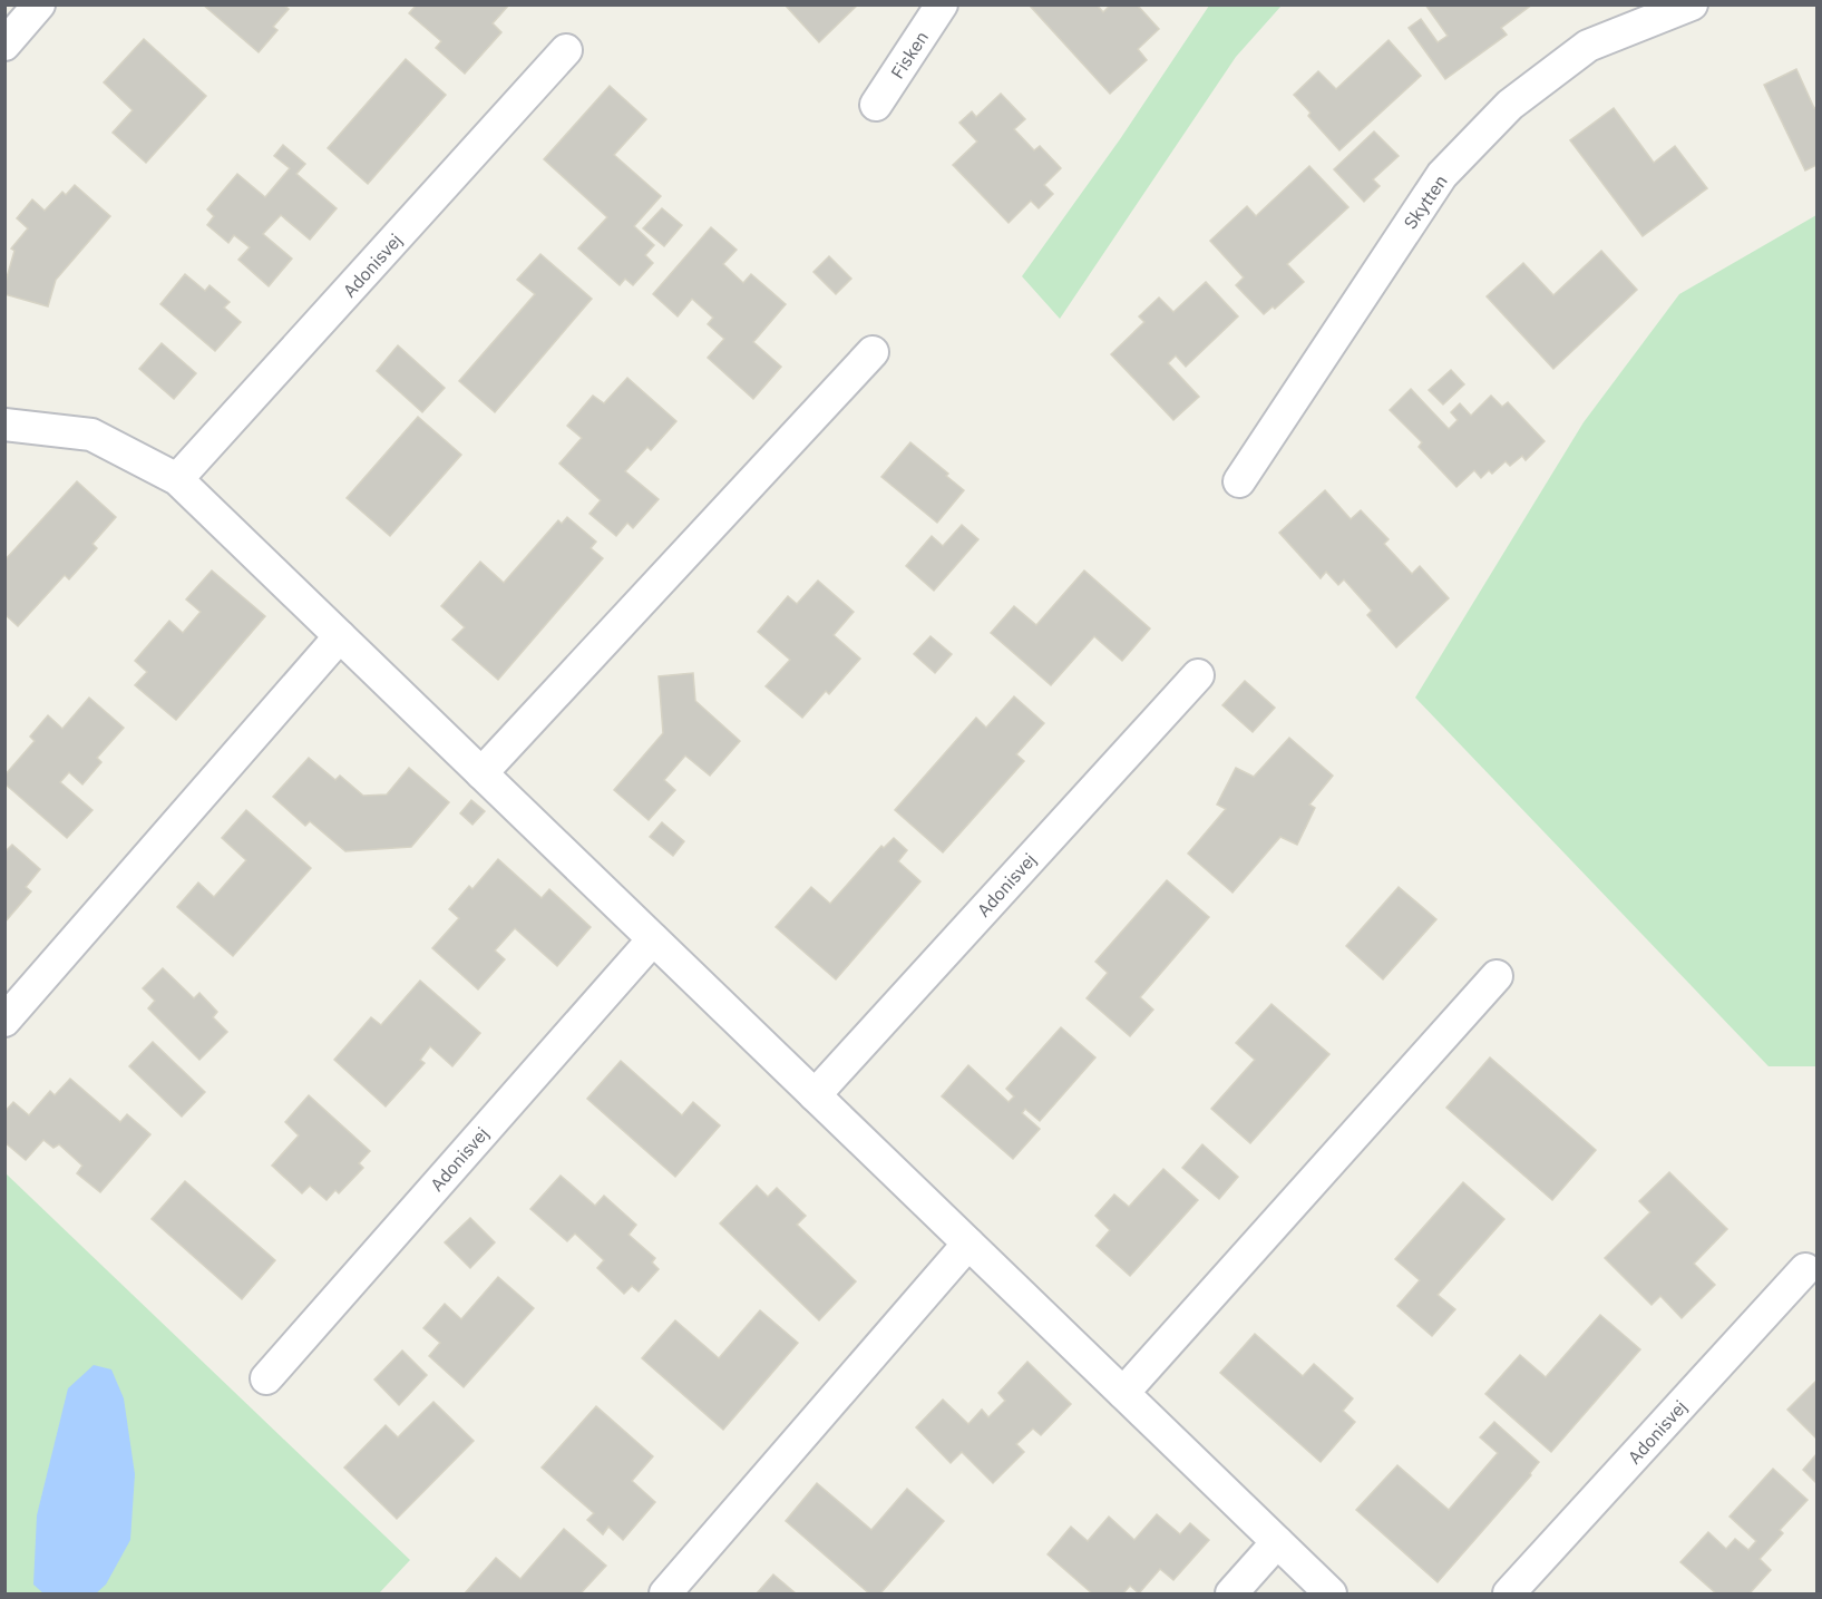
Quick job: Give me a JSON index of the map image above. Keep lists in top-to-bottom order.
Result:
{
  "streets": {
    "street": ["Fisken", "Skytten", "Adonisvej"]
  }
}
